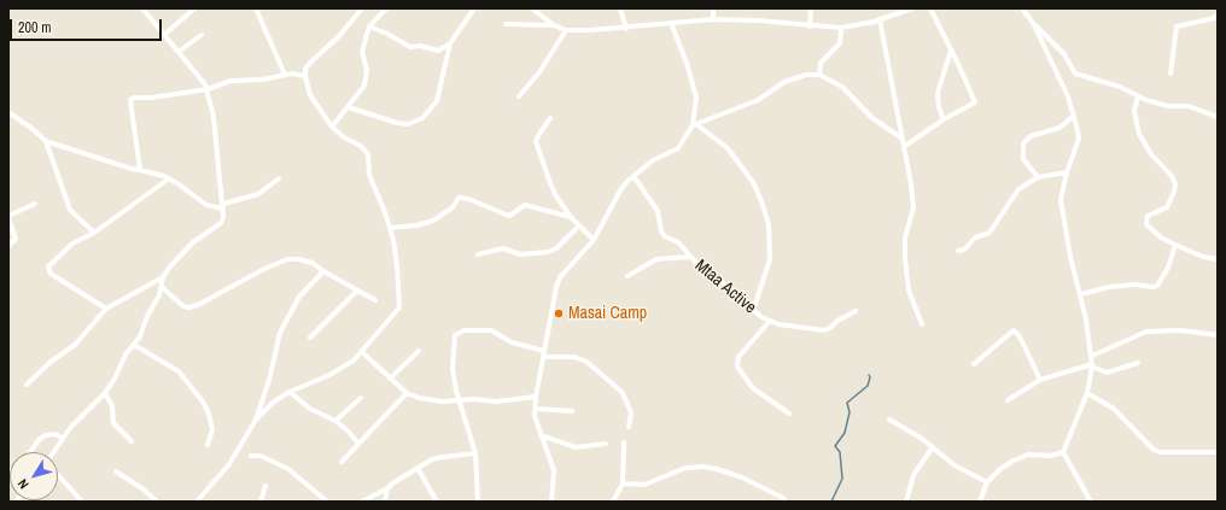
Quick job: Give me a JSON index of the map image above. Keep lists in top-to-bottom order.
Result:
{
  "streets": {
    "street": ["Mtaa Active"]
  },
  "places": ["Masai Camp"],
  "scale_bar": "200 m",
  "north": "bottom left"
}
